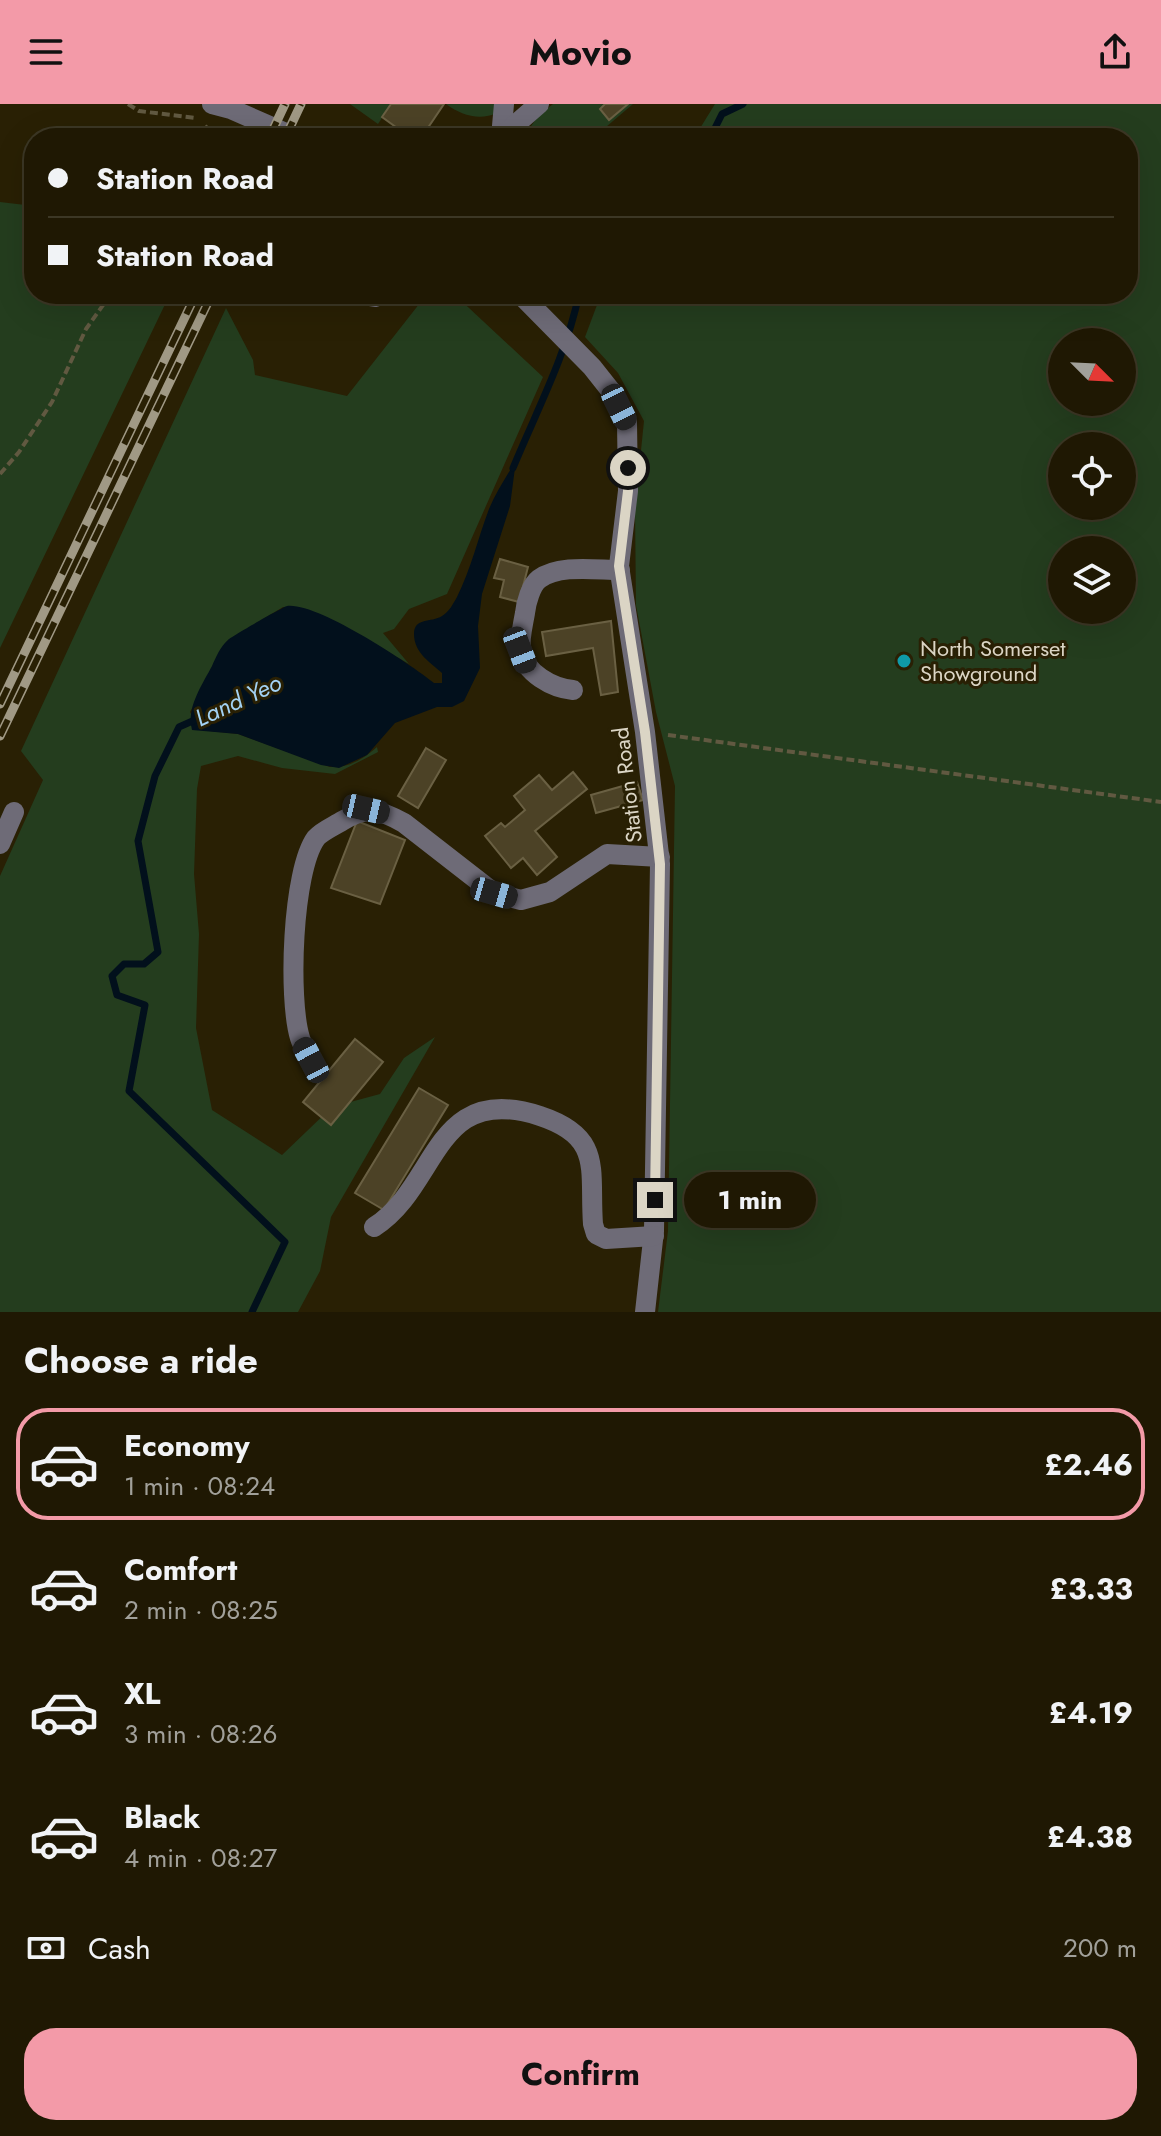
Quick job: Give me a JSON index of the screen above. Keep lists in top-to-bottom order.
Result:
{
  "streets": {
    "street": ["Station Road"]
  },
  "water": ["Land Yeo"],
  "places": ["North Somerset Showground"],
  "north": "bottom right",
  "page": {
    "header": "Movio",
    "banner": ["Station Road", "Station Road"],
    "bubble": "1 min",
    "heading": "Choose a ride",
    "list": [
      {
        "name": "Economy",
        "note": "1 min · 08:24",
        "value": "£2.46"
      },
      {
        "name": "Comfort",
        "note": "2 min · 08:25",
        "value": "£3.33"
      },
      {
        "name": "XL",
        "note": "3 min · 08:26",
        "value": "£4.19"
      },
      {
        "name": "Black",
        "note": "4 min · 08:27",
        "value": "£4.38"
      }
    ],
    "pay": ["Cash", "200 m"],
    "buttons": "Confirm"
  }
}
